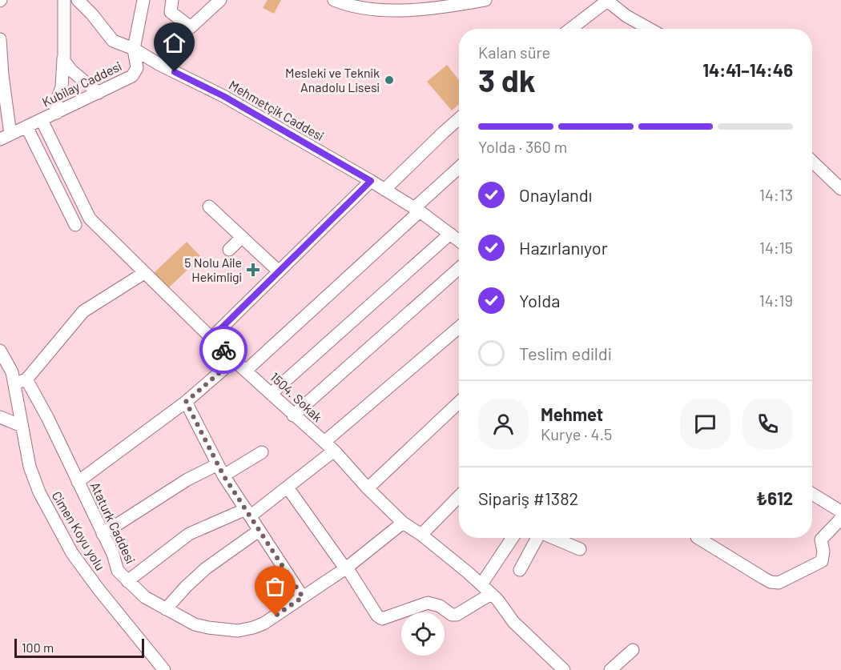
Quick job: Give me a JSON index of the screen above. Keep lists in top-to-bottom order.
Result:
{
  "streets": {
    "street": [
      "Kubilay Caddesi",
      "Mehmetçik Caddesi",
      "1504. Sokak",
      "Ataturk Caddesi",
      "Cimen Koyu yolu"
    ]
  },
  "crossings": [
    ["Kubilay Caddesi", "Mehmetçik Caddesi"],
    ["Kubilay Caddesi", "1504. Sokak"],
    ["1504. Sokak", "Ataturk Caddesi"]
  ],
  "places": {
    "other": ["Mesleki ve Teknik Anadolu Lisesi"],
    "health": ["5 Nolu Aile Hekimligi"]
  },
  "scale_bar": "100 m",
  "page": {
    "heading": ["3 dk", "Kalan süre", "14:41–14:46"],
    "panel": [
      "Mehmet",
      "Kurye · 4.5",
      "Sipariş #1382",
      "₺612"
    ],
    "bar": "Yolda · 360 m",
    "list": [
      ["Onaylandı", "14:13"],
      ["Hazırlanıyor", "14:15"],
      ["Yolda", "14:19"],
      "Teslim edildi"
    ],
    "scale": "100 m"
  }
}
